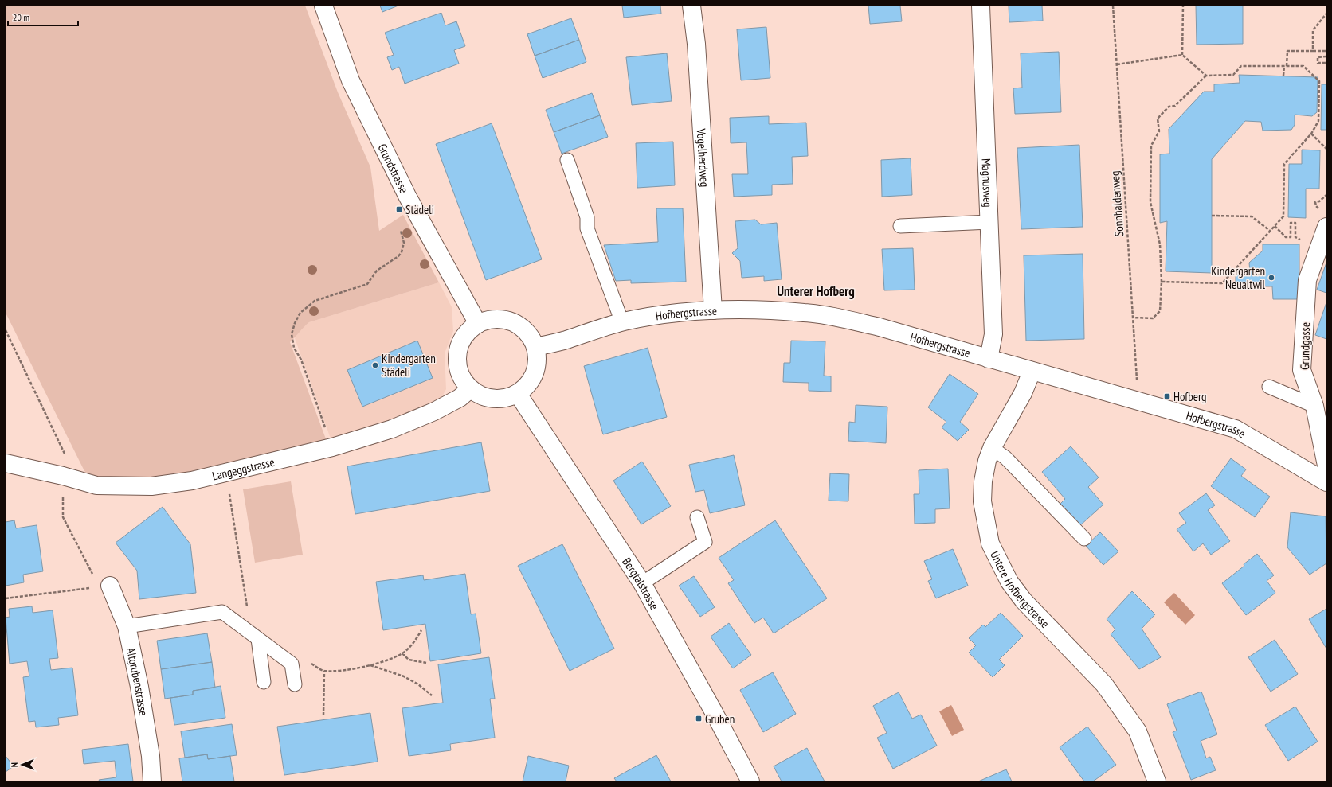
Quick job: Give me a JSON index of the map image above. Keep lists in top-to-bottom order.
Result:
{
  "streets": {
    "street": [
      "Vogelherdweg",
      "Grundstrasse",
      "Magnusweg",
      "Hofbergstrasse",
      "Grundgasse",
      "Langeggstrasse",
      "Bergtalstrasse",
      "Untere Hofbergstrasse",
      "Altgrubenstrasse"
    ],
    "path": ["Sonnhaldenweg"]
  },
  "crossings": [
    ["Vogelherdweg", "Hofbergstrasse"],
    ["Grundstrasse", "Hofbergstrasse"],
    ["Grundstrasse", "Langeggstrasse"],
    ["Grundstrasse", "Bergtalstrasse"],
    ["Magnusweg", "Hofbergstrasse"],
    ["Sonnhaldenweg", "Hofbergstrasse"],
    ["Hofbergstrasse", "Langeggstrasse"],
    ["Hofbergstrasse", "Bergtalstrasse"],
    ["Hofbergstrasse", "Untere Hofbergstrasse"],
    ["Langeggstrasse", "Bergtalstrasse"]
  ],
  "districts": ["Unterer Hofberg"],
  "places": {
    "transit": ["Städeli", "Hofberg", "Gruben"],
    "other": ["Kindergarten Neualtwil", "Kindergarten Städeli"]
  },
  "scale_bar": "20 m",
  "north": "left"
}
